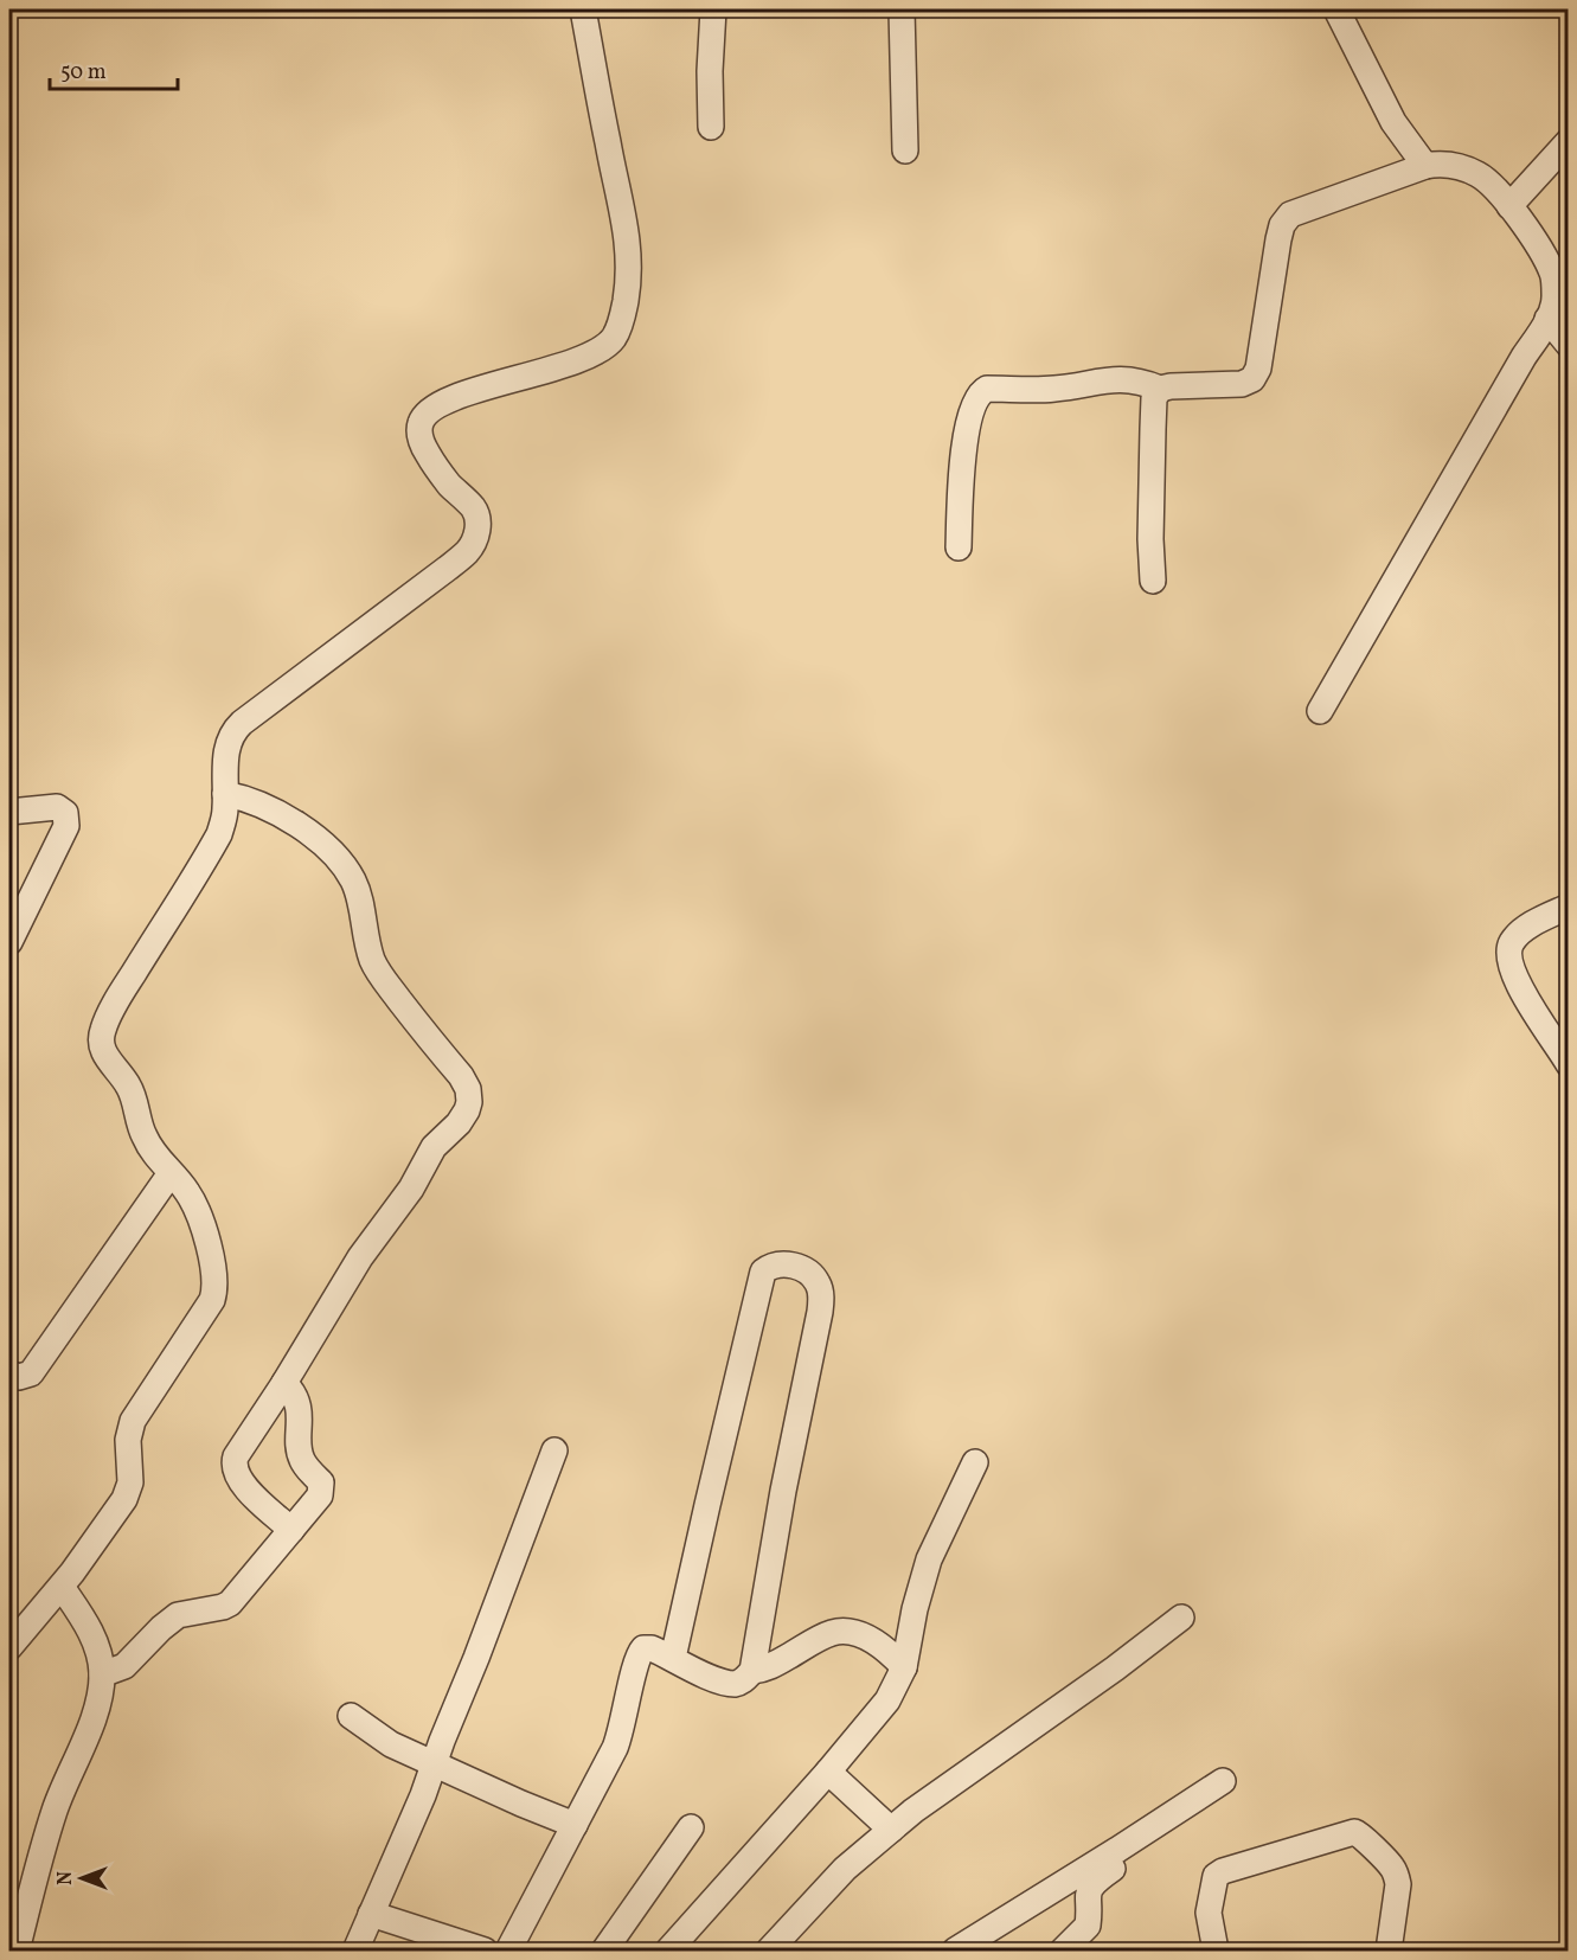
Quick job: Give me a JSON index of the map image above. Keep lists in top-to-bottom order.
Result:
{
  "scale_bar": "50 m",
  "north": "left"
}
